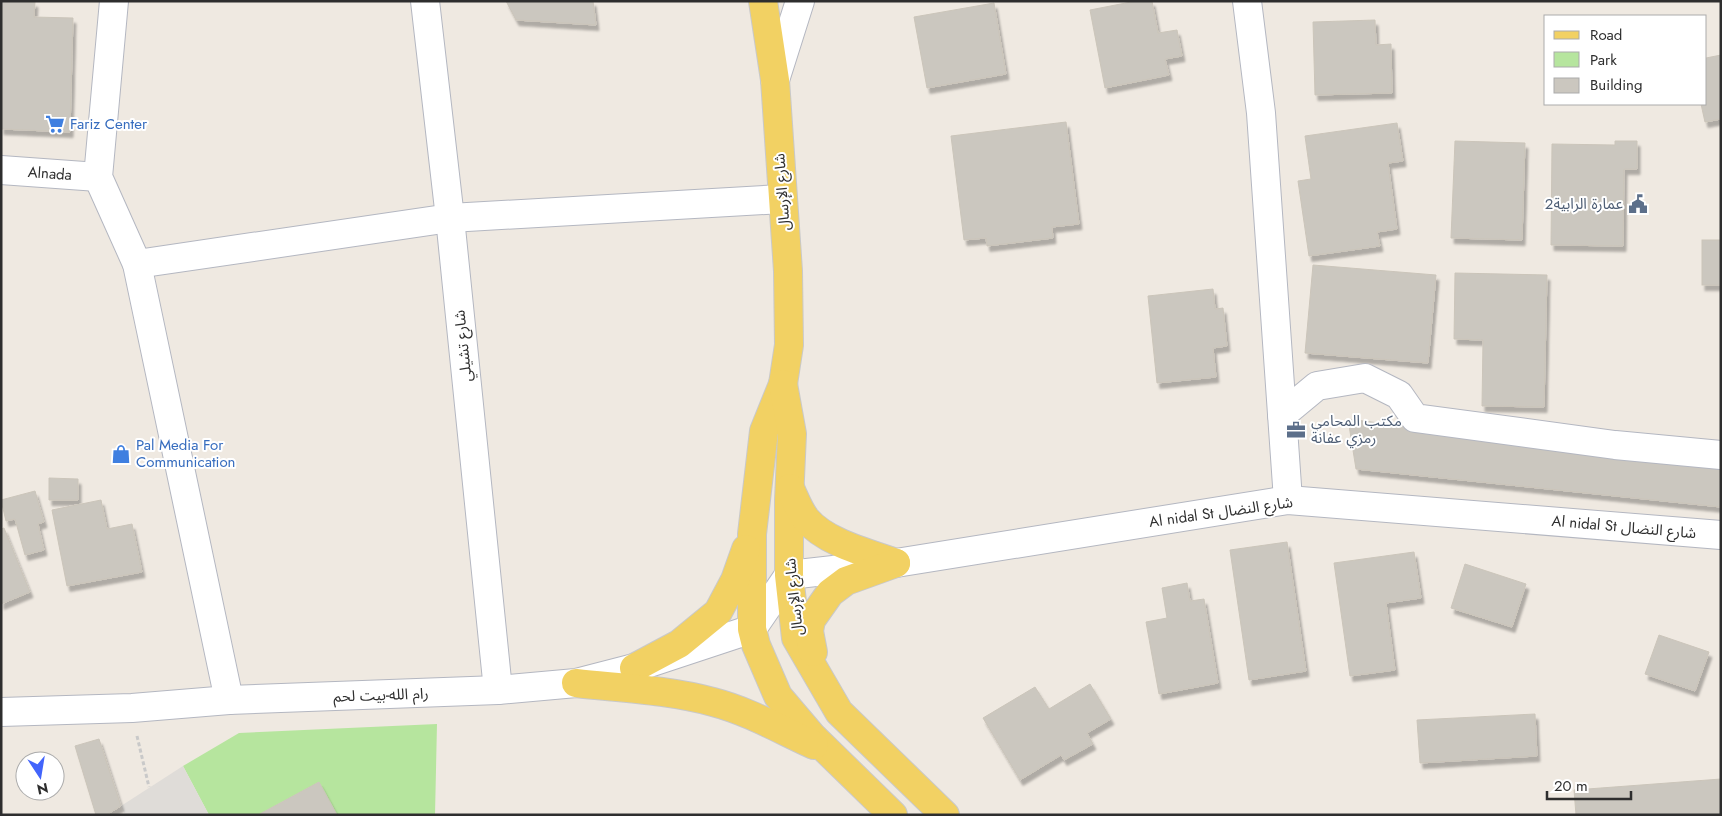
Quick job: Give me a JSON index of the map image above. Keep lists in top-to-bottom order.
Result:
{
  "streets": {
    "main road": ["شارع الإرسال"],
    "street": [
      "Alnada",
      "شارع تشيلي",
      "Al nidal St شارع النضال",
      "رام الله-بيت لحم"
    ]
  },
  "crossings": [
    ["شارع الإرسال", "Al nidal St شارع النضال"],
    ["شارع الإرسال", "رام الله-بيت لحم"],
    ["شارع تشيلي", "رام الله-بيت لحم"]
  ],
  "places": {
    "supermarket": ["Fariz Center"],
    "public building": ["عمارة الرابية2"],
    "office": ["مكتب المحامي رمزي عفانة"],
    "shop": ["Pal Media For Communication"]
  },
  "legend": ["Road", "Park", "Building"],
  "scale_bar": "20 m",
  "north": "bottom"
}
